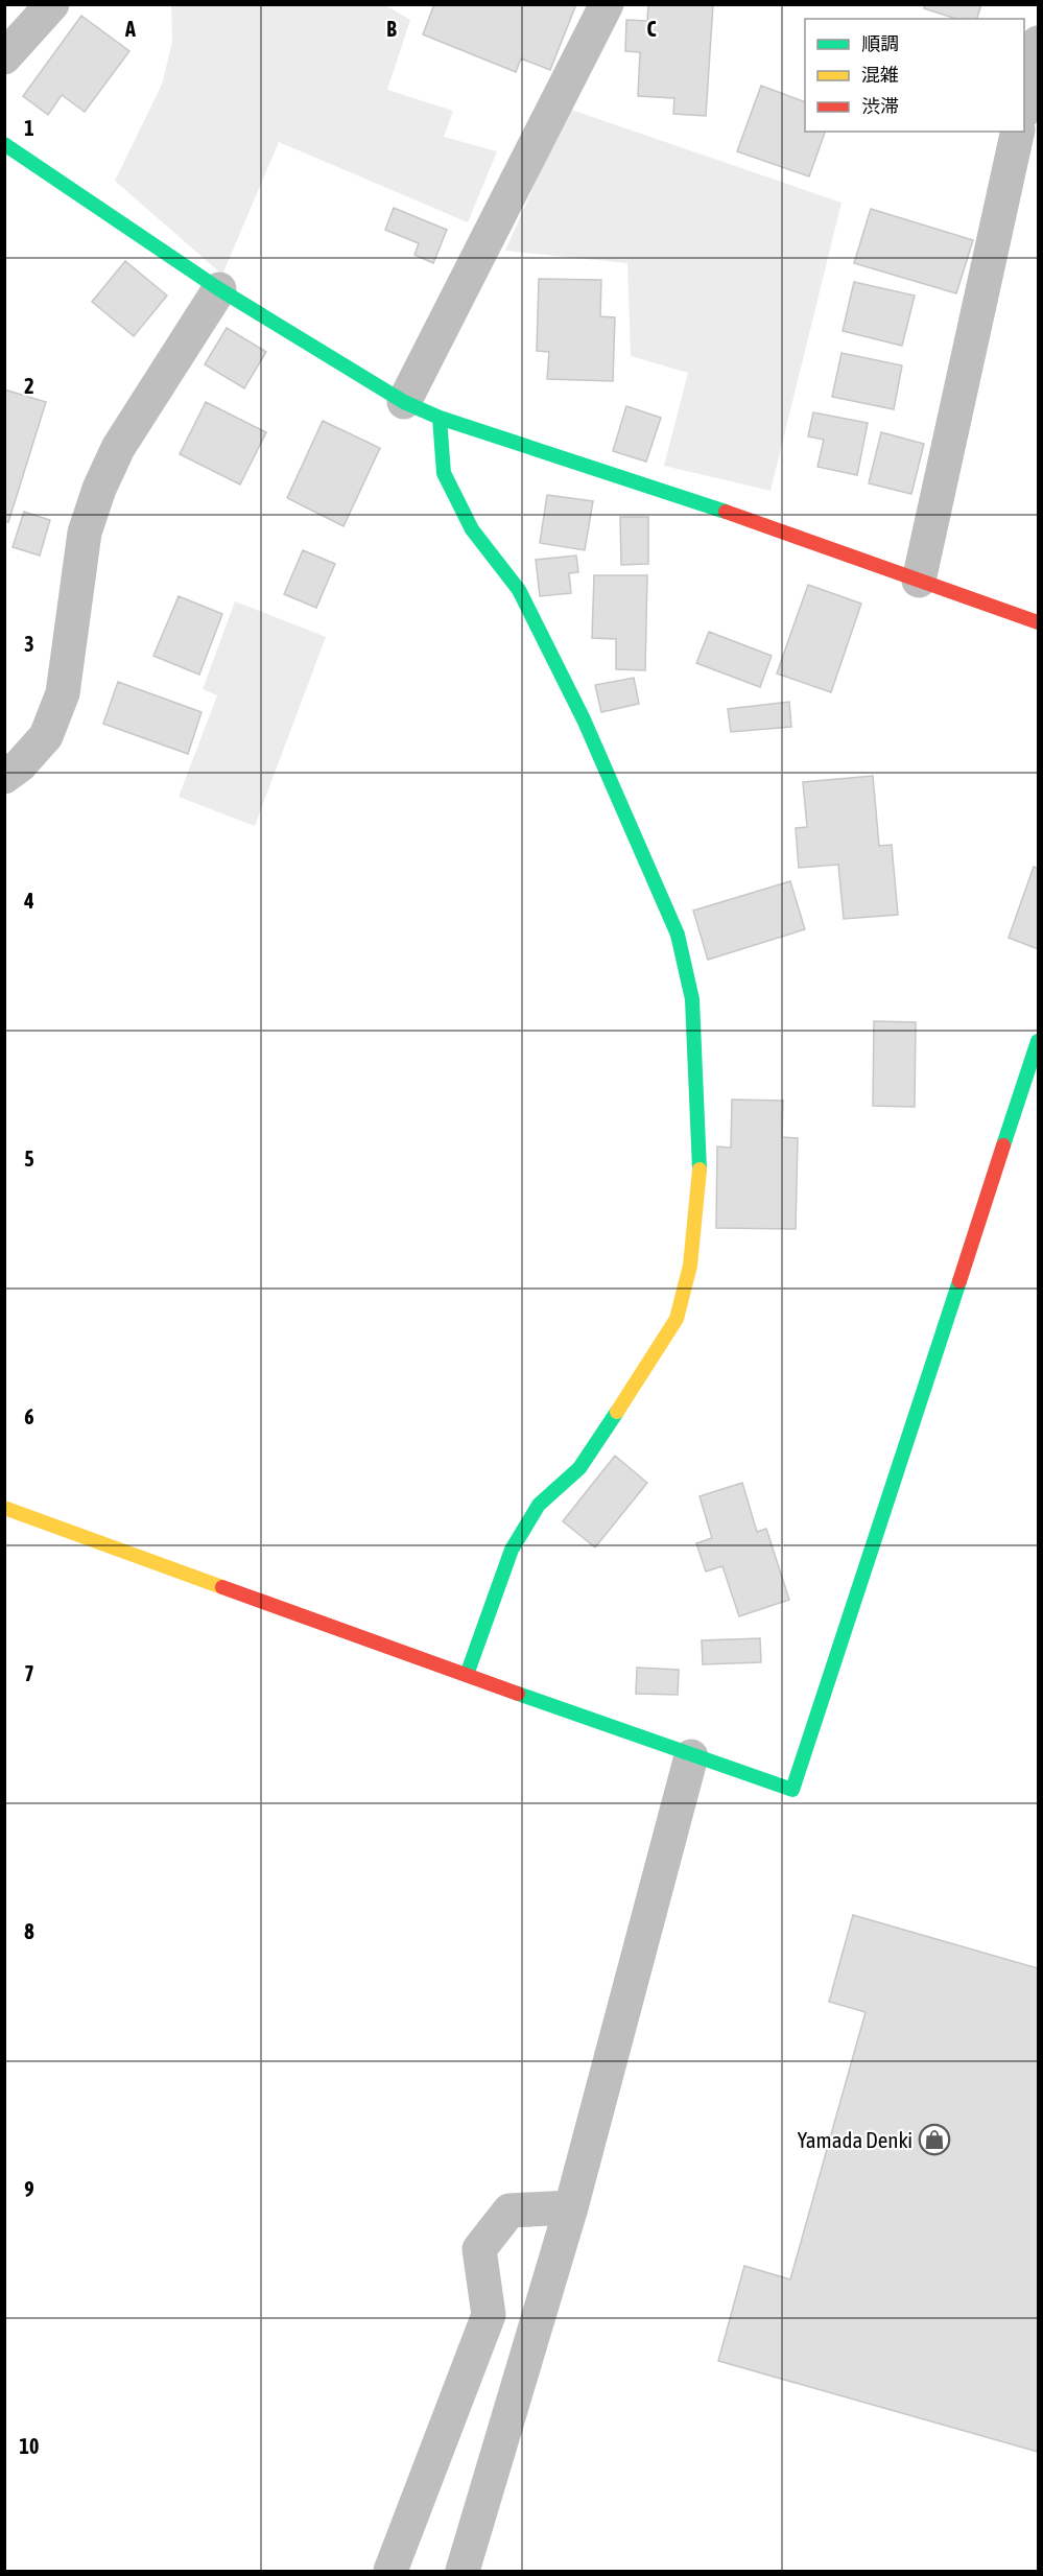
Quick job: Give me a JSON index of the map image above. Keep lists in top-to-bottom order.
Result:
{
  "places": {
    "shop": ["Yamada Denki"]
  },
  "legend": ["順調", "混雑", "渋滞"],
  "grid": {
    "columns": ["A", "B", "C"],
    "rows": [
      "1",
      "2",
      "3",
      "4",
      "5",
      "6",
      "7",
      "8",
      "9",
      "10"
    ]
  }
}
